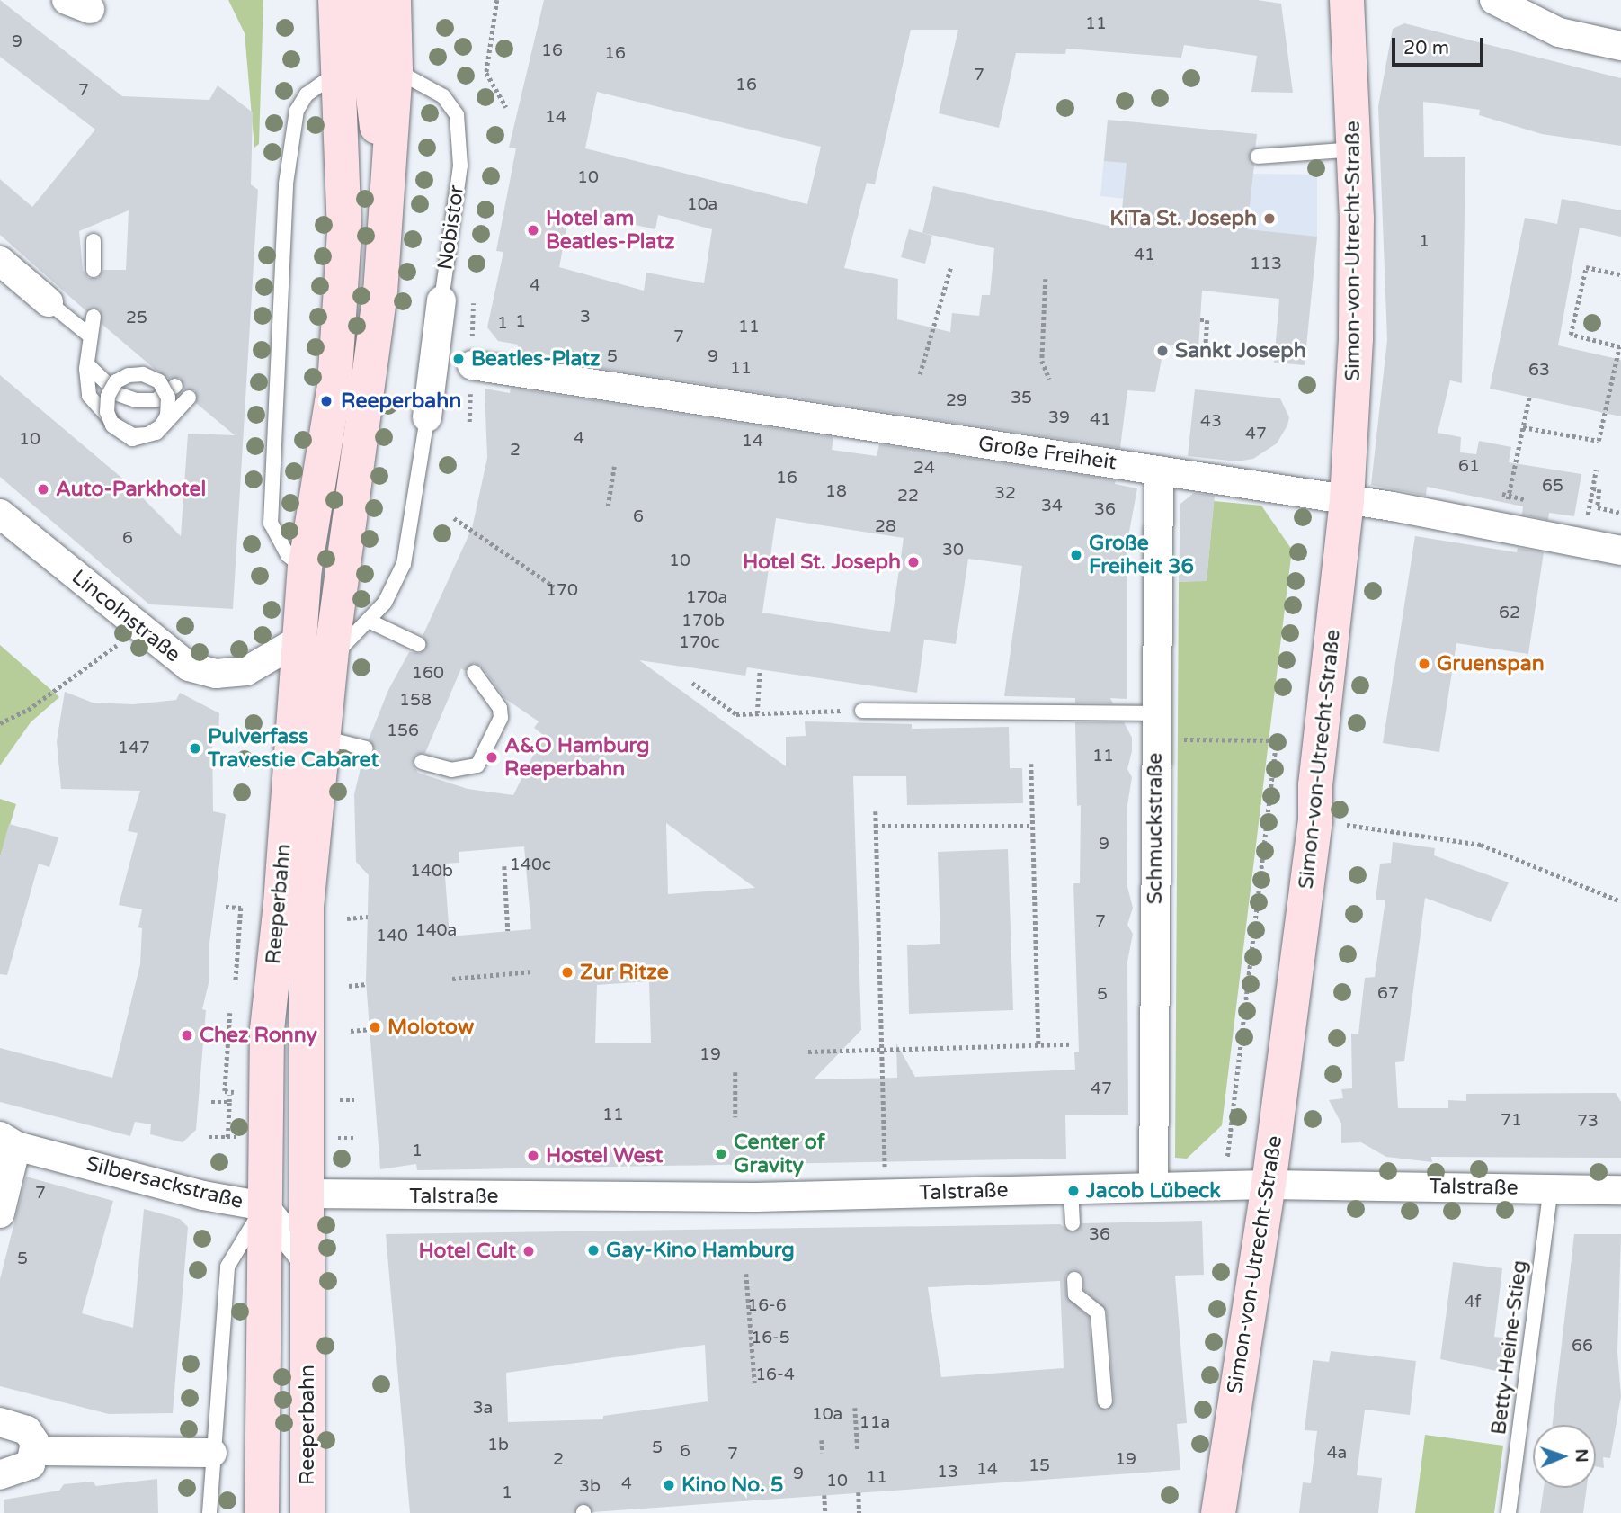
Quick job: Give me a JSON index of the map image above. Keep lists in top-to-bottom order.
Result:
{
  "streets": {
    "main road": ["Simon-von-Utrecht-Straße", "Reeperbahn"],
    "street": [
      "Nobistor",
      "Große Freiheit",
      "Lincolnstraße",
      "Schmuckstraße",
      "Silbersackstraße",
      "Talstraße"
    ],
    "lane": ["Betty-Heine-Stieg"]
  },
  "crossings": [
    ["Nobistor", "Reeperbahn"],
    ["Simon-von-Utrecht-Straße", "Große Freiheit"],
    ["Simon-von-Utrecht-Straße", "Talstraße"],
    ["Große Freiheit", "Schmuckstraße"],
    ["Lincolnstraße", "Reeperbahn"],
    ["Schmuckstraße", "Talstraße"],
    ["Reeperbahn", "Silbersackstraße"],
    ["Reeperbahn", "Talstraße"],
    ["Talstraße", "Betty-Heine-Stieg"]
  ],
  "places": [
    "KiTa St. Joseph",
    "Hotel am Beatles-Platz",
    "Sankt Joseph",
    "Beatles-Platz",
    "Reeperbahn",
    "Auto-Parkhotel",
    "Große Freiheit 36",
    "Hotel St. Joseph",
    "Gruenspan",
    "Pulverfass Travestie Cabaret",
    "A&O Hamburg Reeperbahn",
    "Zur Ritze",
    "Molotow",
    "Chez Ronny",
    "Center of Gravity",
    "Hostel West",
    "Jacob Lübeck",
    "Gay-Kino Hamburg",
    "Hotel Cult",
    "Kino No. 5"
  ],
  "house_numbers": [
    "11",
    "9",
    "16",
    "16",
    "7",
    "16",
    "7",
    "14",
    "10",
    "10a",
    "1",
    "41",
    "113",
    "4",
    "3",
    "25",
    "1",
    "1",
    "11",
    "7",
    "5",
    "9",
    "11",
    "63",
    "35",
    "29",
    "39",
    "41",
    "43",
    "47",
    "4",
    "10",
    "14",
    "2",
    "61",
    "24",
    "16",
    "65",
    "18",
    "32",
    "22",
    "34",
    "36",
    "6",
    "28",
    "6",
    "30",
    "10",
    "170",
    "170a",
    "62",
    "170b",
    "170c",
    "160",
    "158",
    "156",
    "147",
    "11",
    "9",
    "140c",
    "140b",
    "7",
    "140a",
    "140",
    "67",
    "5",
    "19",
    "47",
    "11",
    "71",
    "73",
    "1",
    "7",
    "36",
    "5",
    "4f",
    "16-6",
    "16-5",
    "66",
    "16-4",
    "3a",
    "10a",
    "11a",
    "1b",
    "5",
    "6",
    "4a",
    "7",
    "2",
    "19",
    "15",
    "14",
    "13",
    "9",
    "11",
    "10",
    "4",
    "3b",
    "1"
  ],
  "scale_bar": "20 m",
  "north": "right"
}
